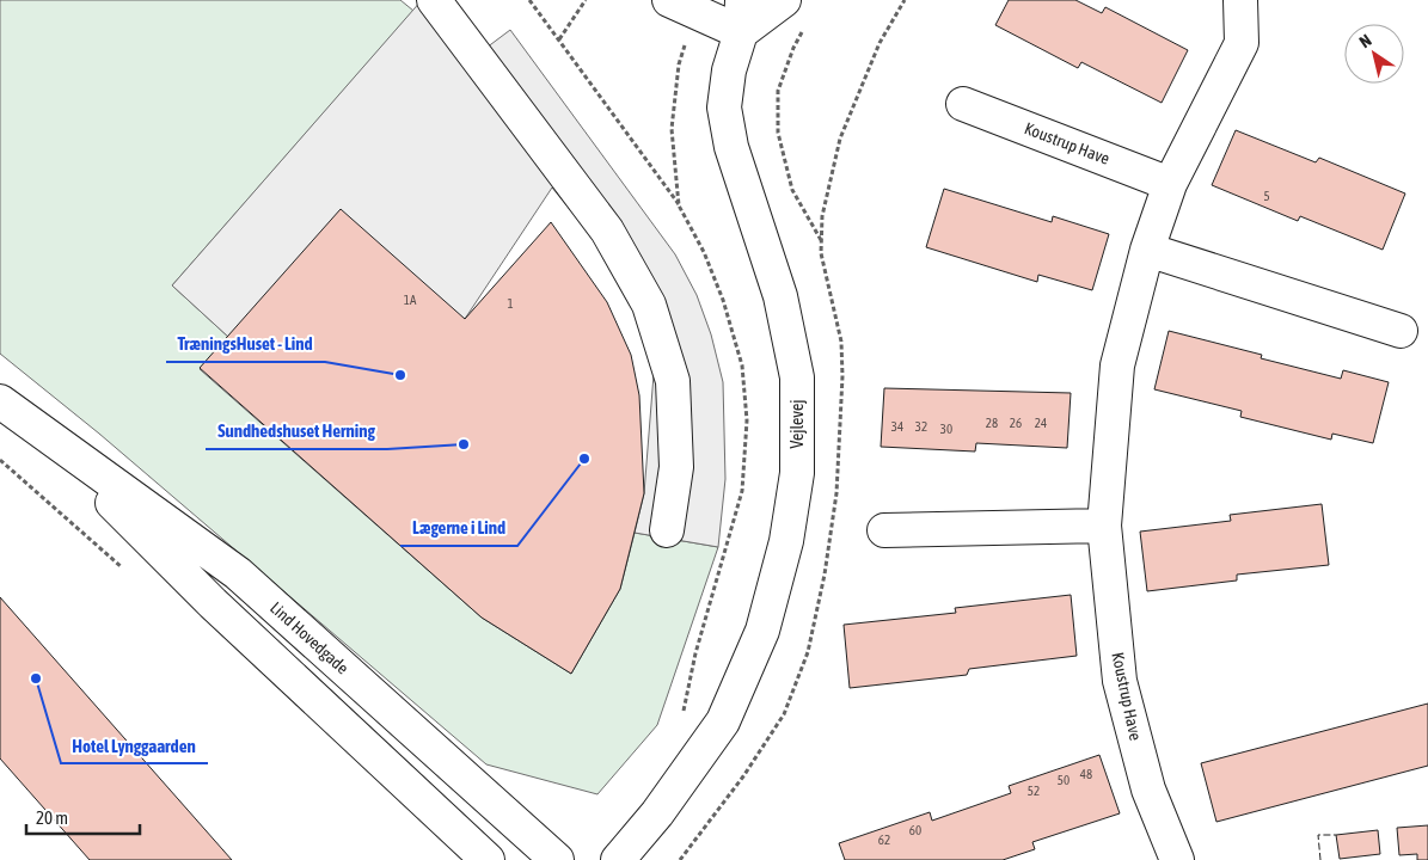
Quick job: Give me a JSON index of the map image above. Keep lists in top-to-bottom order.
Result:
{
  "streets": {
    "street": ["Koustrup Have", "Vejlevej", "Lind Hovedgade"]
  },
  "places": [
    "TræningsHuset - Lind",
    "Sundhedshuset Herning",
    "Lægerne i Lind",
    "Hotel Lynggaarden"
  ],
  "house_numbers": [
    "5",
    "1A",
    "1",
    "28",
    "26",
    "24",
    "34",
    "32",
    "30",
    "48",
    "50",
    "52",
    "60",
    "62"
  ],
  "scale_bar": "20 m",
  "north": "top left"
}
